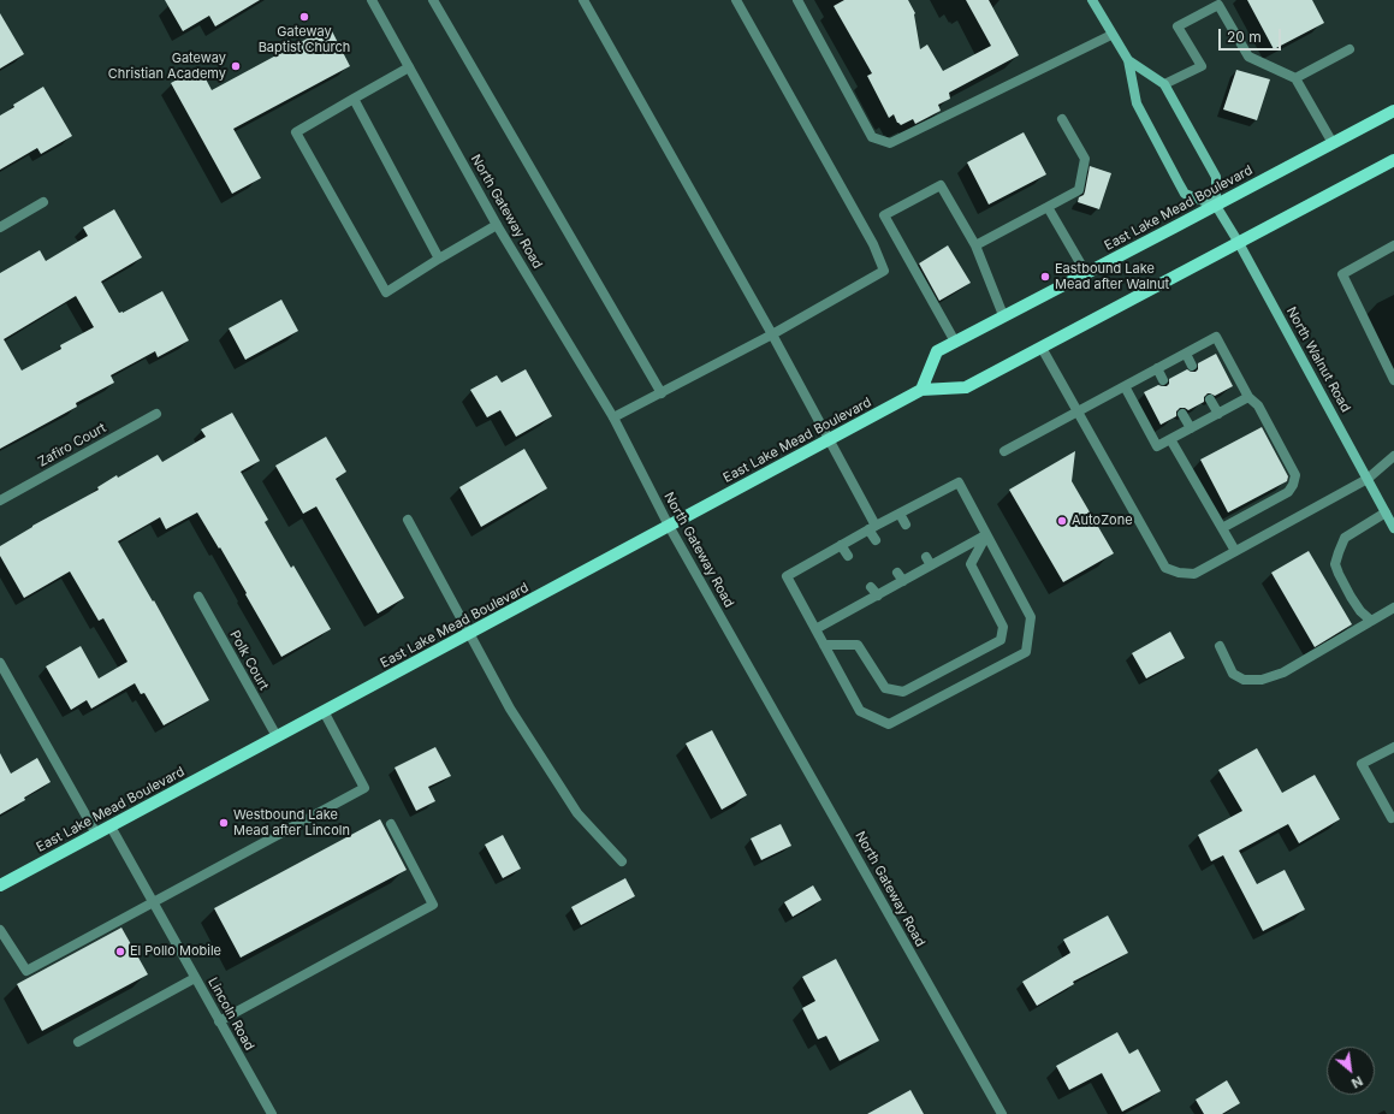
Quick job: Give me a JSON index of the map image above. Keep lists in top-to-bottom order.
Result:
{
  "streets": {
    "main road": ["East Lake Mead Boulevard"],
    "street": [
      "North Gateway Road",
      "North Walnut Road",
      "Zafiro Court",
      "Polk Court",
      "Lincoln Road"
    ]
  },
  "crossings": [
    ["East Lake Mead Boulevard", "North Gateway Road"],
    ["East Lake Mead Boulevard", "North Walnut Road"],
    ["East Lake Mead Boulevard", "Polk Court"],
    ["East Lake Mead Boulevard", "Lincoln Road"]
  ],
  "places": [
    "Gateway Baptist Church",
    "Gateway Christian Academy",
    "Eastbound Lake Mead after Walnut",
    "AutoZone",
    "Westbound Lake Mead after Lincoln",
    "El Pollo Mobile"
  ],
  "scale_bar": "20 m",
  "north": "bottom right"
}
